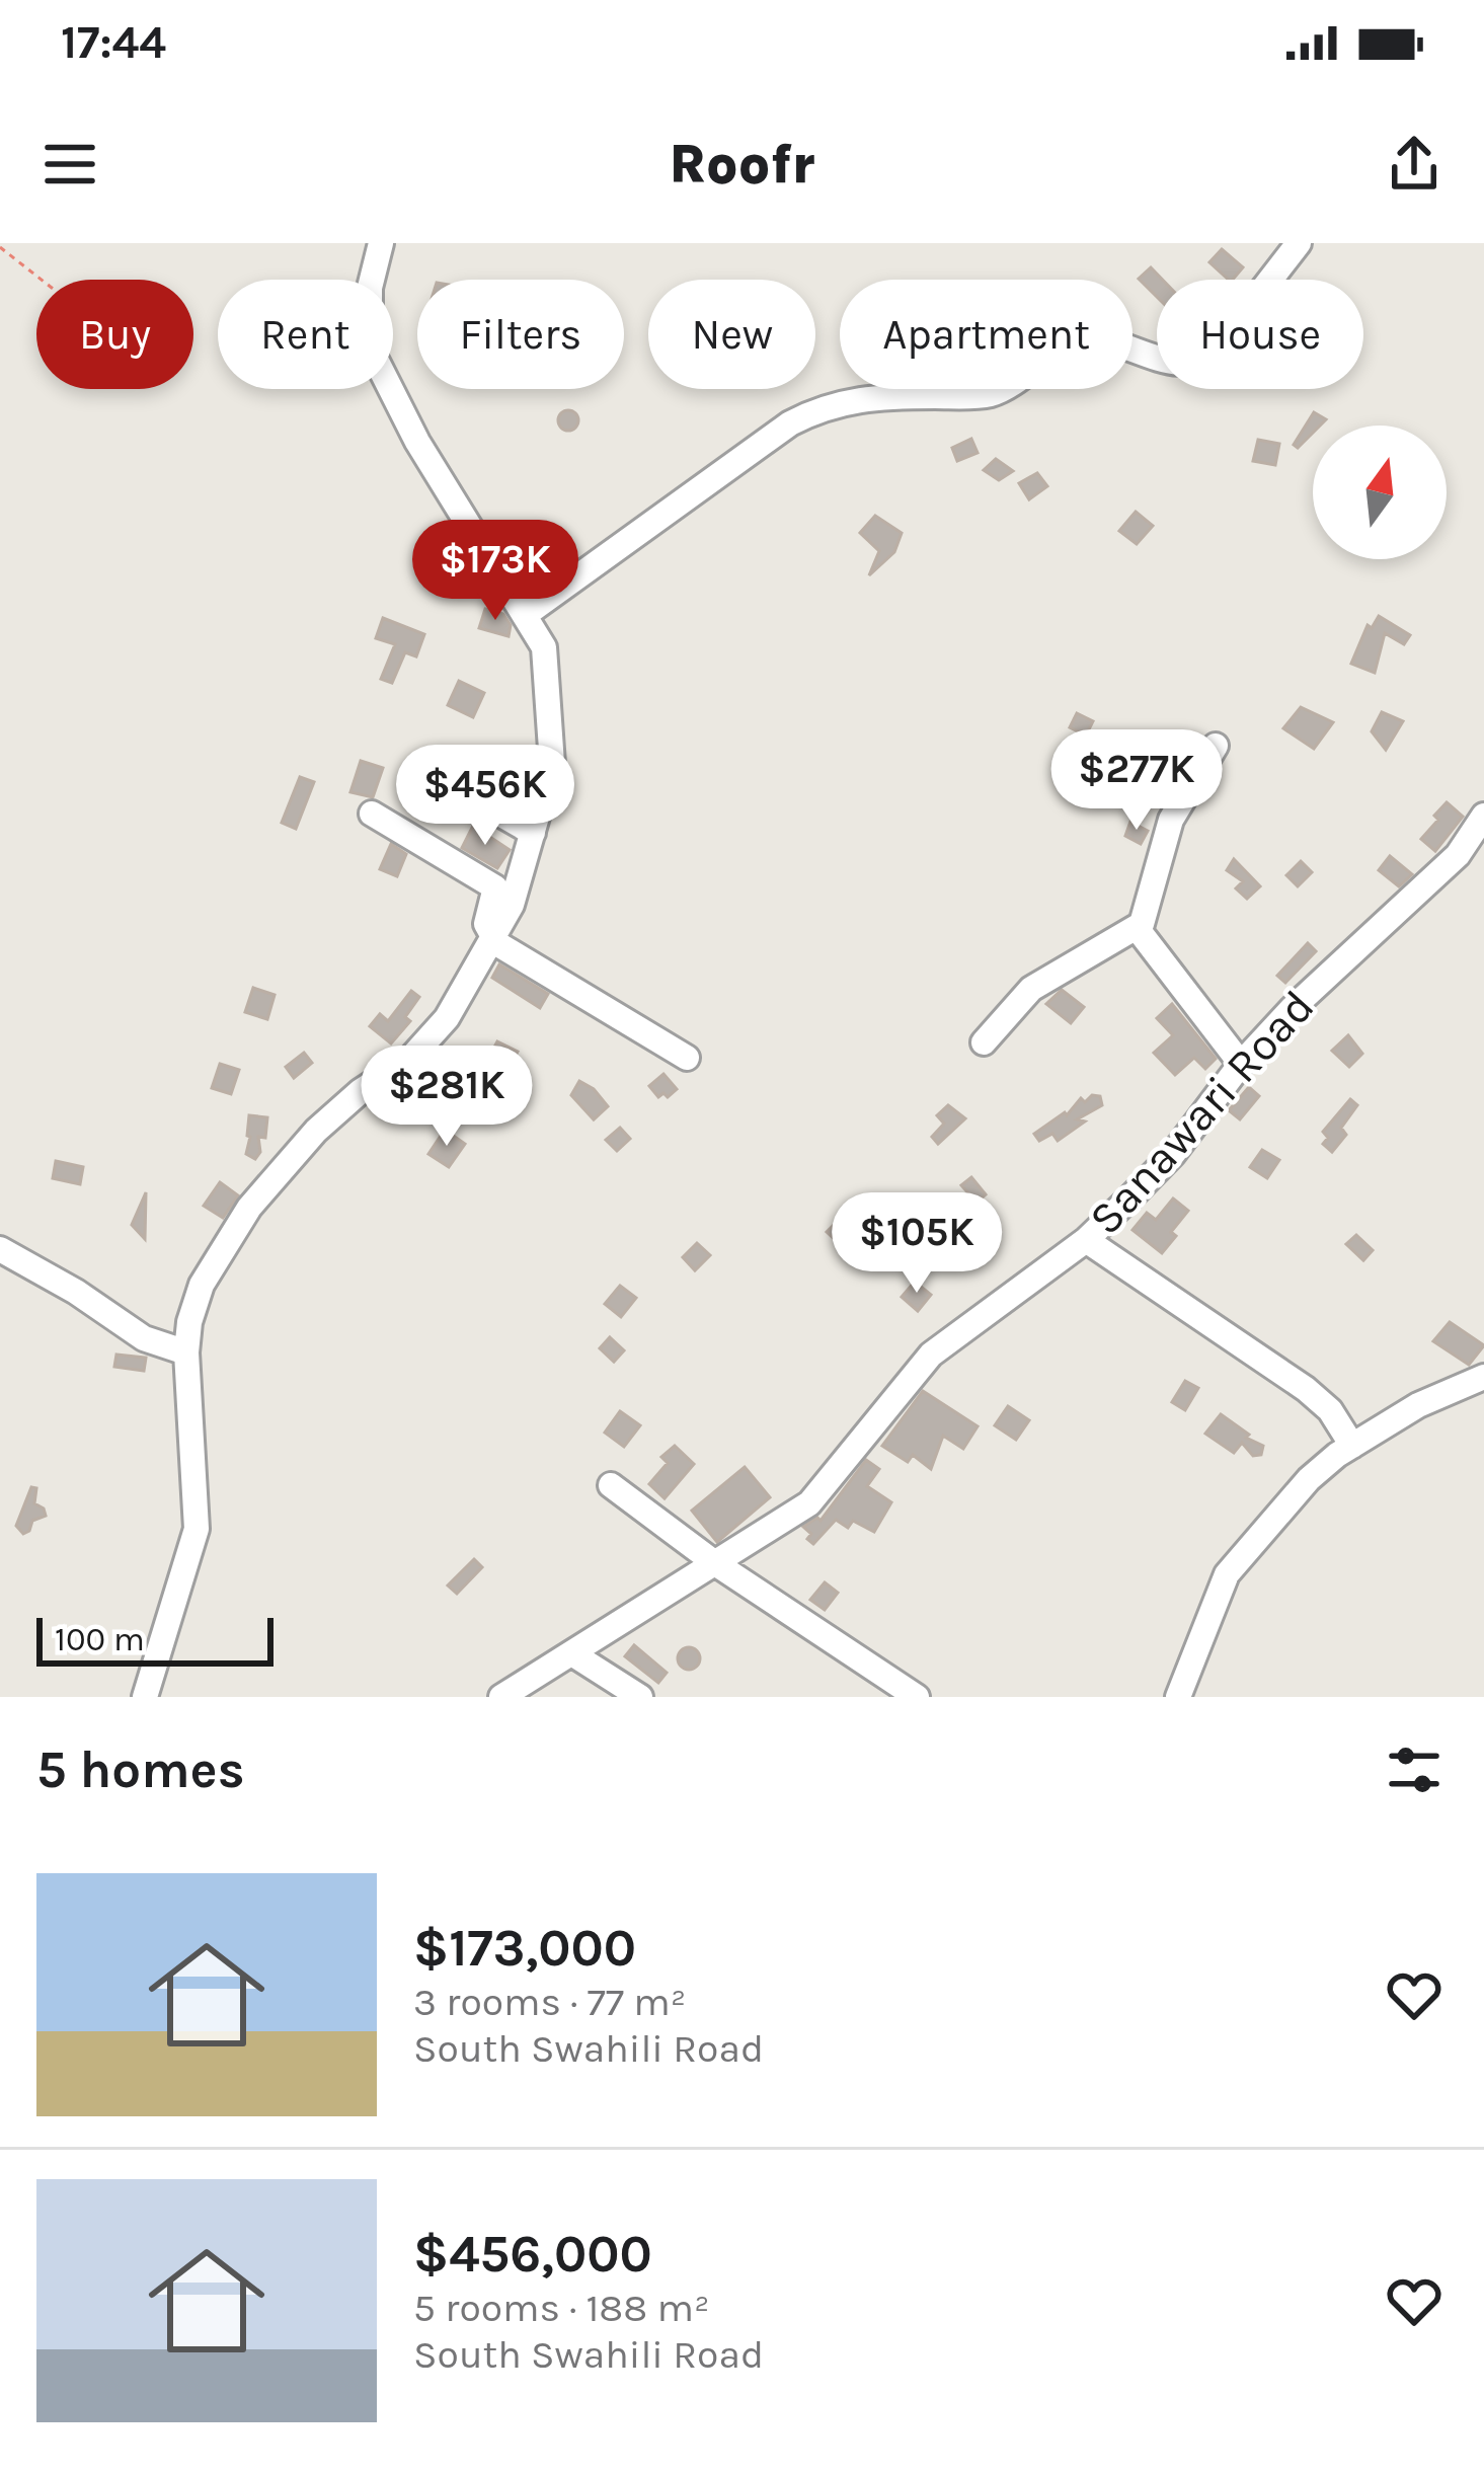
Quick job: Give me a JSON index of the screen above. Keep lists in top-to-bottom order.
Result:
{
  "streets": {
    "street": ["Sanawari Road"]
  },
  "scale_bar": "100 m",
  "north": "top",
  "page": {
    "status": "17:44",
    "header": "Roofr",
    "chip": [
      "Buy",
      "Rent",
      "Filters",
      "New",
      "Apartment",
      "House"
    ],
    "price": [
      "$173K",
      "$277K",
      "$456K",
      "$281K",
      "$105K"
    ],
    "scale": "100 m",
    "heading": "5 homes",
    "list": [
      {
        "name": "$173,000",
        "note": "3 rooms · 77 m² · South Swahili Road"
      },
      {
        "name": "$456,000",
        "note": "5 rooms · 188 m² · South Swahili Road"
      }
    ]
  }
}
